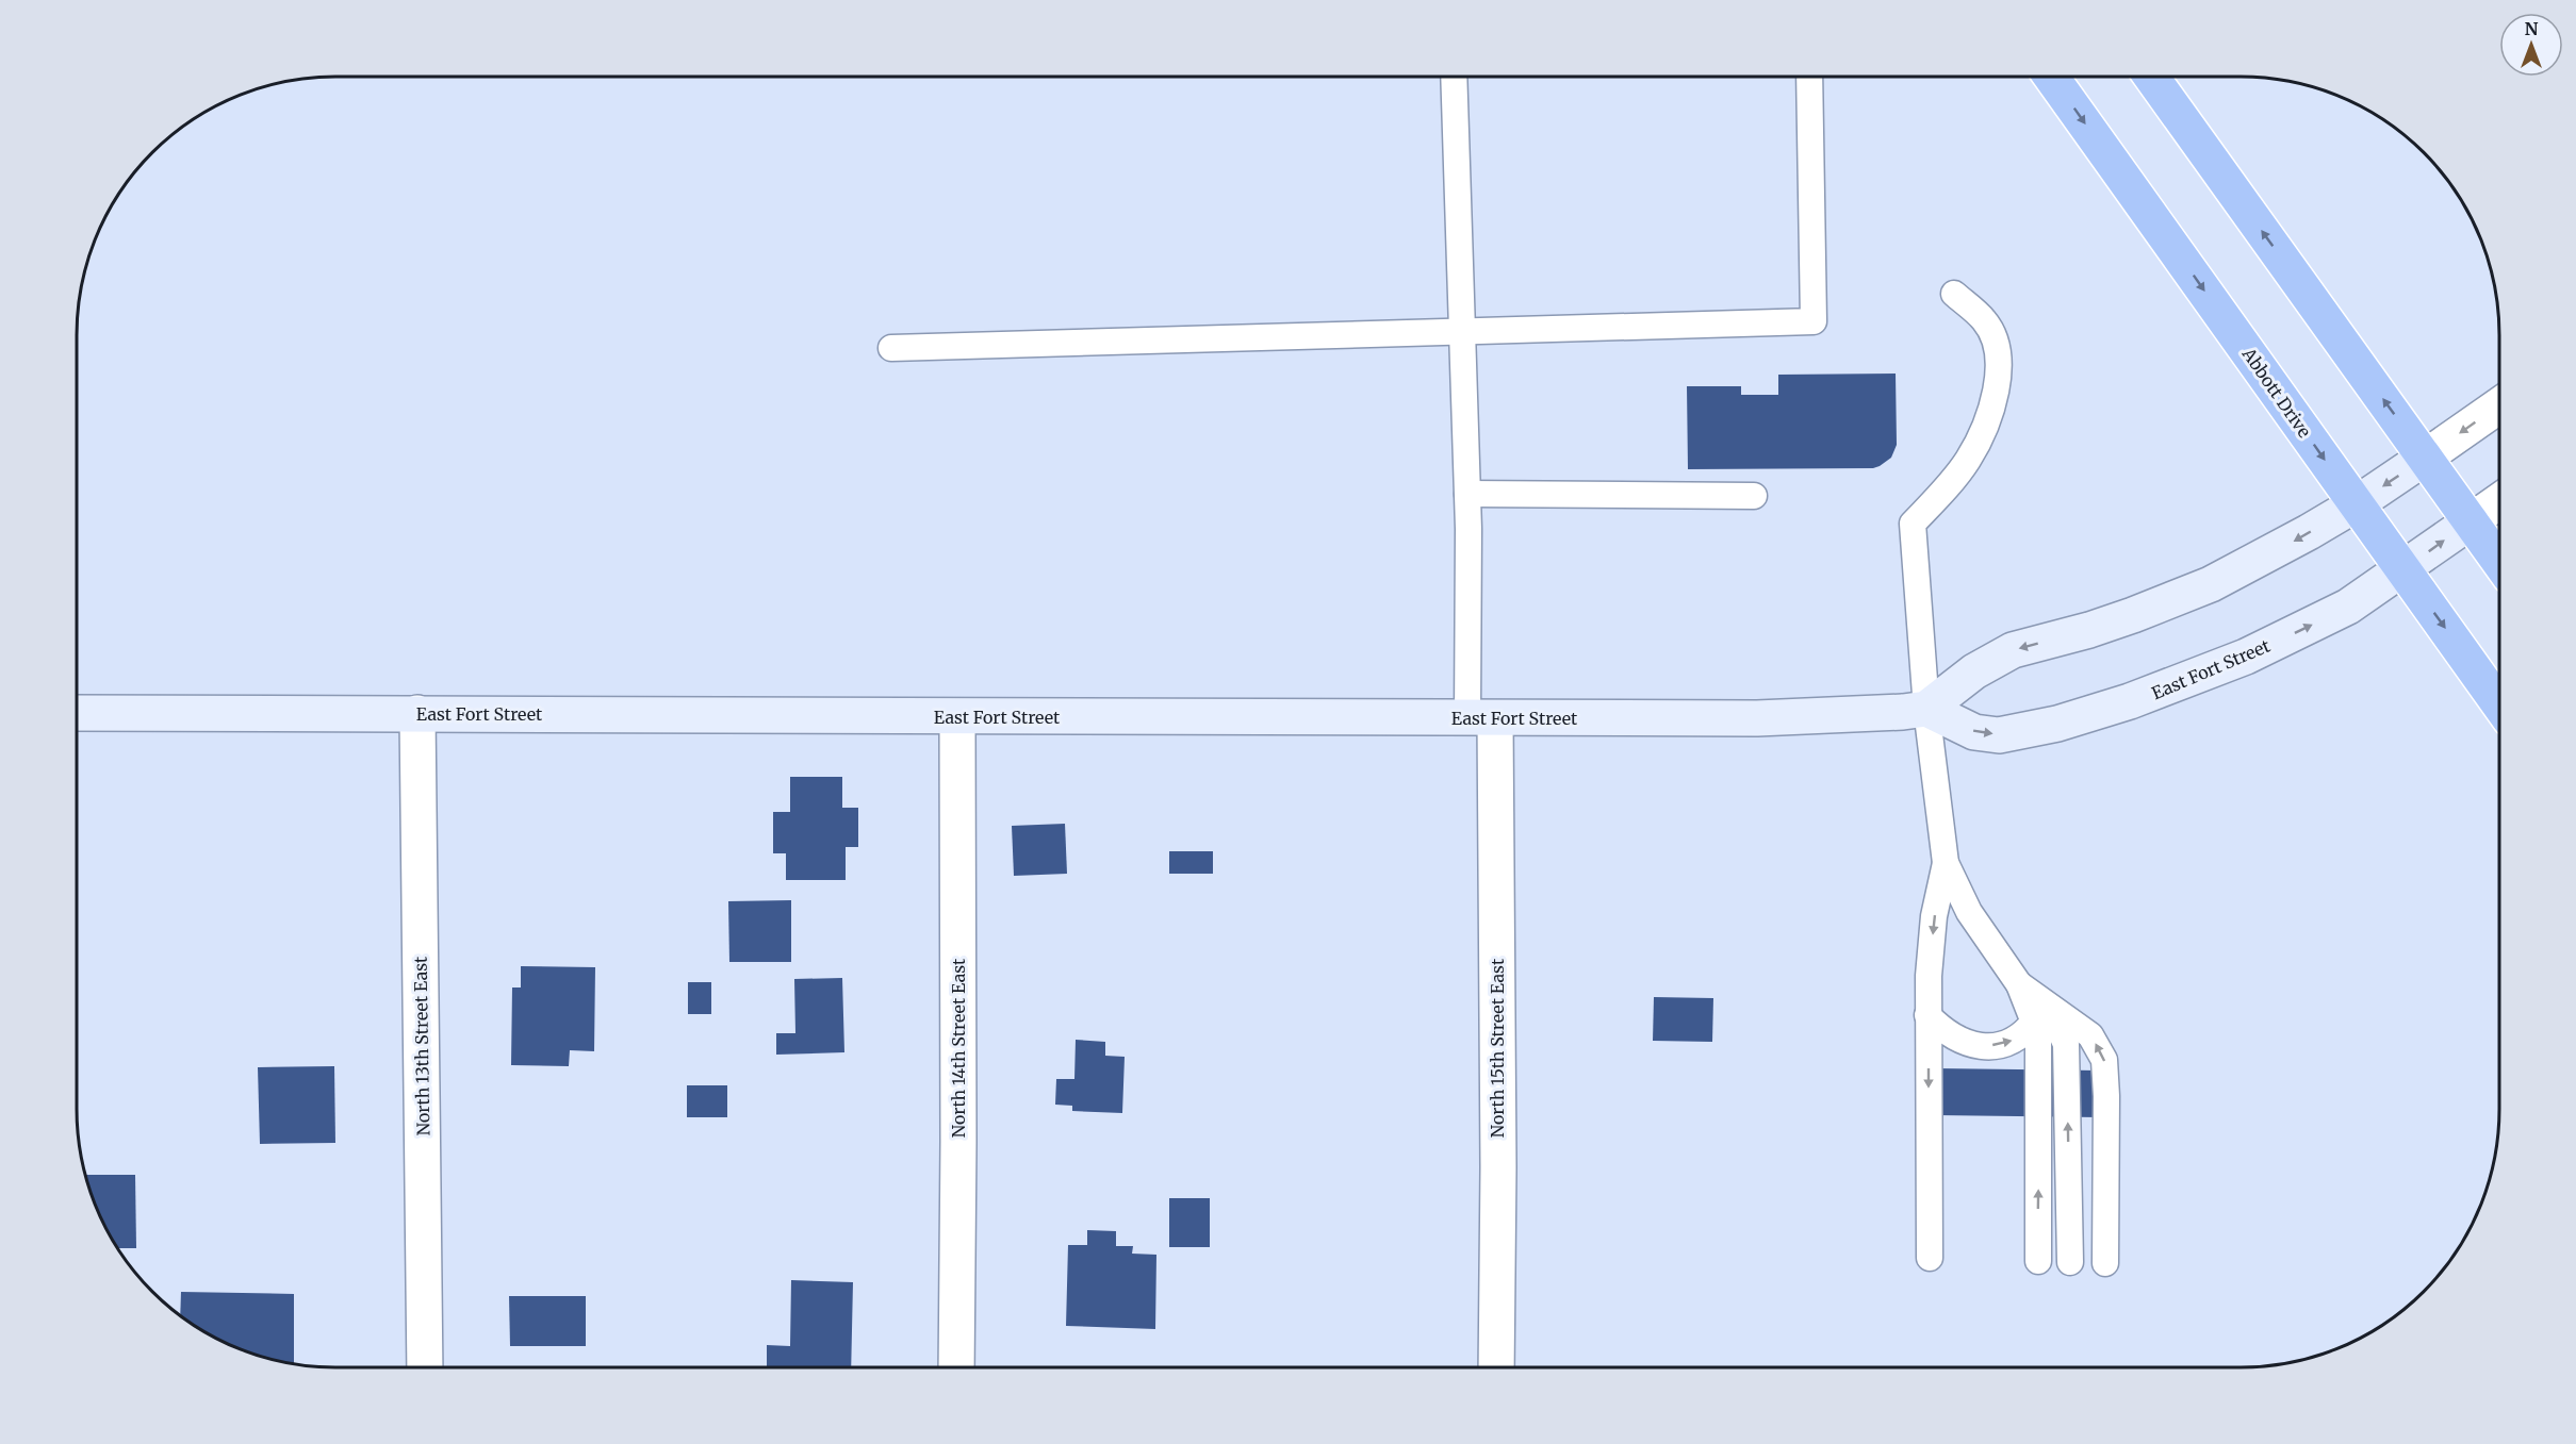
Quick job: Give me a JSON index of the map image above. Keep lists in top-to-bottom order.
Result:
{
  "streets": {
    "highway": ["Abbott Drive"],
    "street": [
      "East Fort Street",
      "North 13th Street East",
      "North 14th Street East",
      "North 15th Street East"
    ]
  },
  "crossings": [
    ["Abbott Drive", "East Fort Street"],
    ["East Fort Street", "North 13th Street East"],
    ["East Fort Street", "North 14th Street East"],
    ["East Fort Street", "North 15th Street East"]
  ],
  "north": "top"
}
